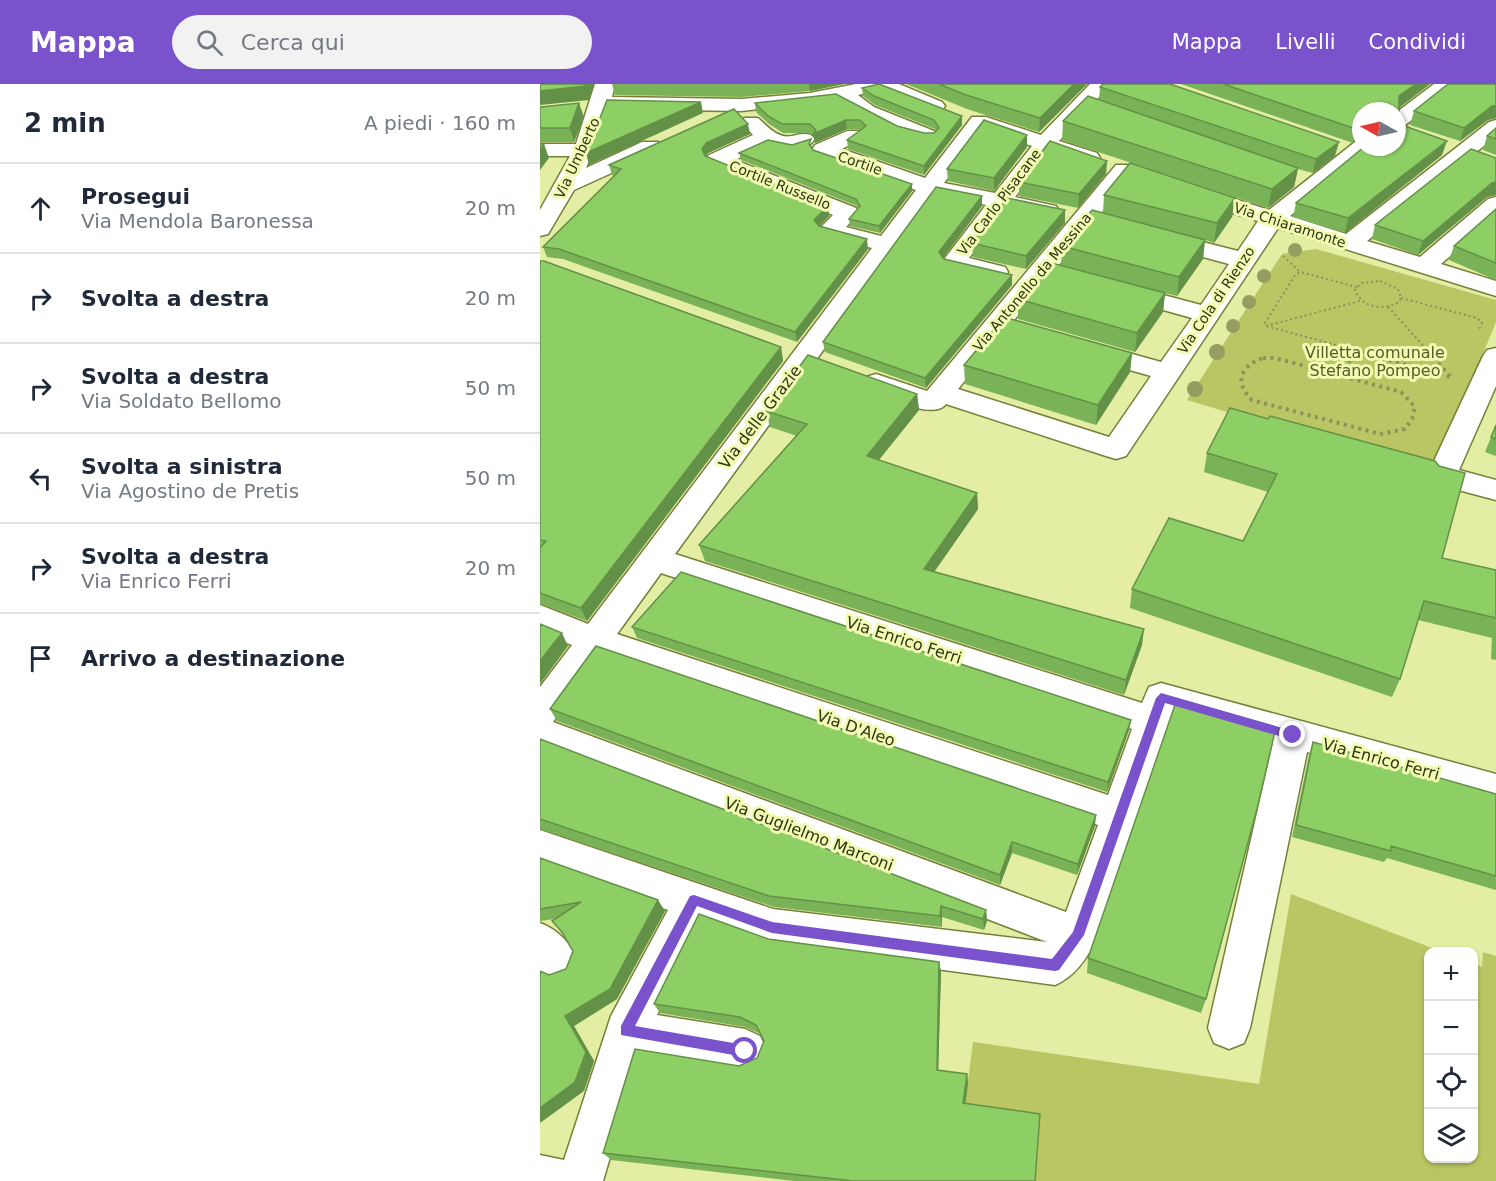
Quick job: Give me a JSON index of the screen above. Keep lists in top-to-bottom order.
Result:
{
  "streets": {
    "street": [
      "Via Umberto",
      "Cortile",
      "Cortile Russello",
      "Via Carlo Pisacane",
      "Via Chiaramonte",
      "Via Antonello da Messina",
      "Via Cola di Rienzo",
      "Via delle Grazie",
      "Via Enrico Ferri",
      "Via D'Aleo",
      "Via Guglielmo Marconi"
    ]
  },
  "crossings": [
    ["Cortile", "Via delle Grazie"],
    ["Cortile Russello", "Via delle Grazie"],
    ["Via Carlo Pisacane", "Via Antonello da Messina"],
    ["Via Chiaramonte", "Via Cola di Rienzo"],
    ["Via Antonello da Messina", "Via Cola di Rienzo"],
    ["Via delle Grazie", "Via Enrico Ferri"],
    ["Via delle Grazie", "Via D'Aleo"]
  ],
  "parks": ["Villetta comunale Stefano Pompeo"],
  "north": "left",
  "page": {
    "header": "Mappa",
    "search": "Cerca qui",
    "nav": ["Mappa", "Livelli", "Condividi"],
    "heading": ["2 min", "A piedi · 160 m"],
    "list": [
      ["Prosegui", "Via Mendola Baronessa", "20 m"],
      ["Svolta a destra", "20 m"],
      ["Svolta a destra", "Via Soldato Bellomo", "50 m"],
      ["Svolta a sinistra", "Via Agostino de Pretis", "50 m"],
      ["Svolta a destra", "Via Enrico Ferri", "20 m"],
      "Arrivo a destinazione"
    ],
    "map_buttons": ["+", "−"]
  }
}
